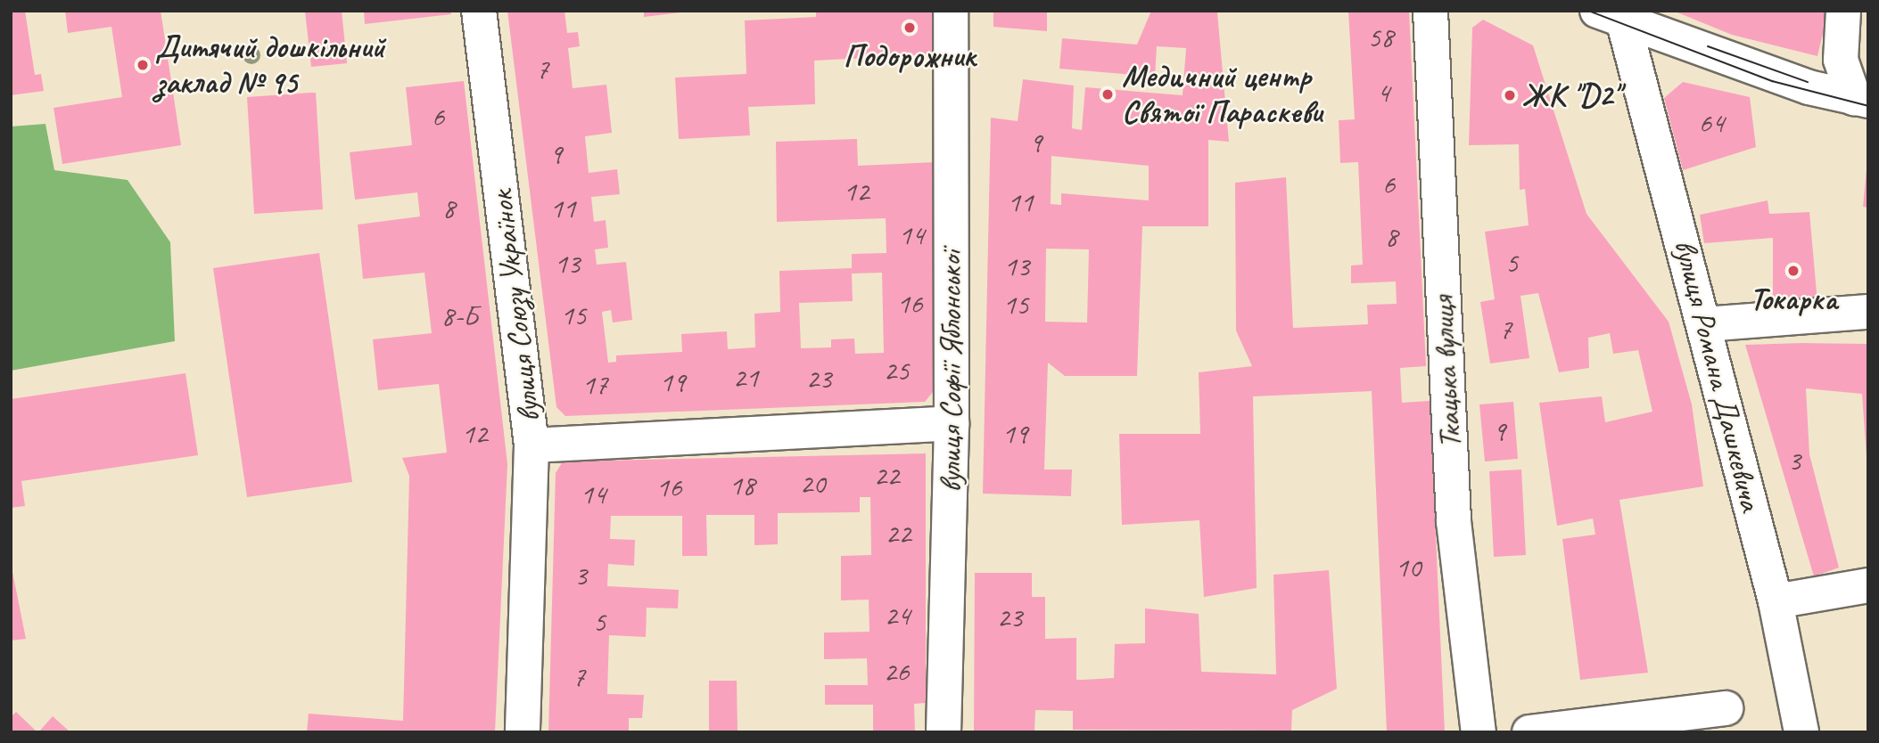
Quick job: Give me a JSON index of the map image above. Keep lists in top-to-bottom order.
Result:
{
  "streets": {
    "street": [
      "вулиця Союзу Українок",
      "вулиця Софії Яблонської",
      "Ткацька вулиця",
      "вулиця Романа Дашкевича"
    ]
  },
  "crossings": [
    ["вулиця Союзу Українок", "вулиця Софії Яблонської"]
  ],
  "places": [
    "Подорожник",
    "Дитячий дошкільний заклад № 95",
    "Медичний центр Святої Параскеви",
    "ЖК \"D2\"",
    "Токарка"
  ],
  "house_numbers": [
    "58",
    "7",
    "4",
    "6",
    "64",
    "9",
    "9",
    "6",
    "12",
    "11",
    "8",
    "11",
    "14",
    "8",
    "5",
    "13",
    "13",
    "16",
    "15",
    "15",
    "8-Б",
    "7",
    "25",
    "21",
    "23",
    "19",
    "17",
    "9",
    "12",
    "19",
    "3",
    "22",
    "20",
    "18",
    "16",
    "14",
    "22",
    "10",
    "3",
    "24",
    "23",
    "5",
    "26",
    "7"
  ]
}
